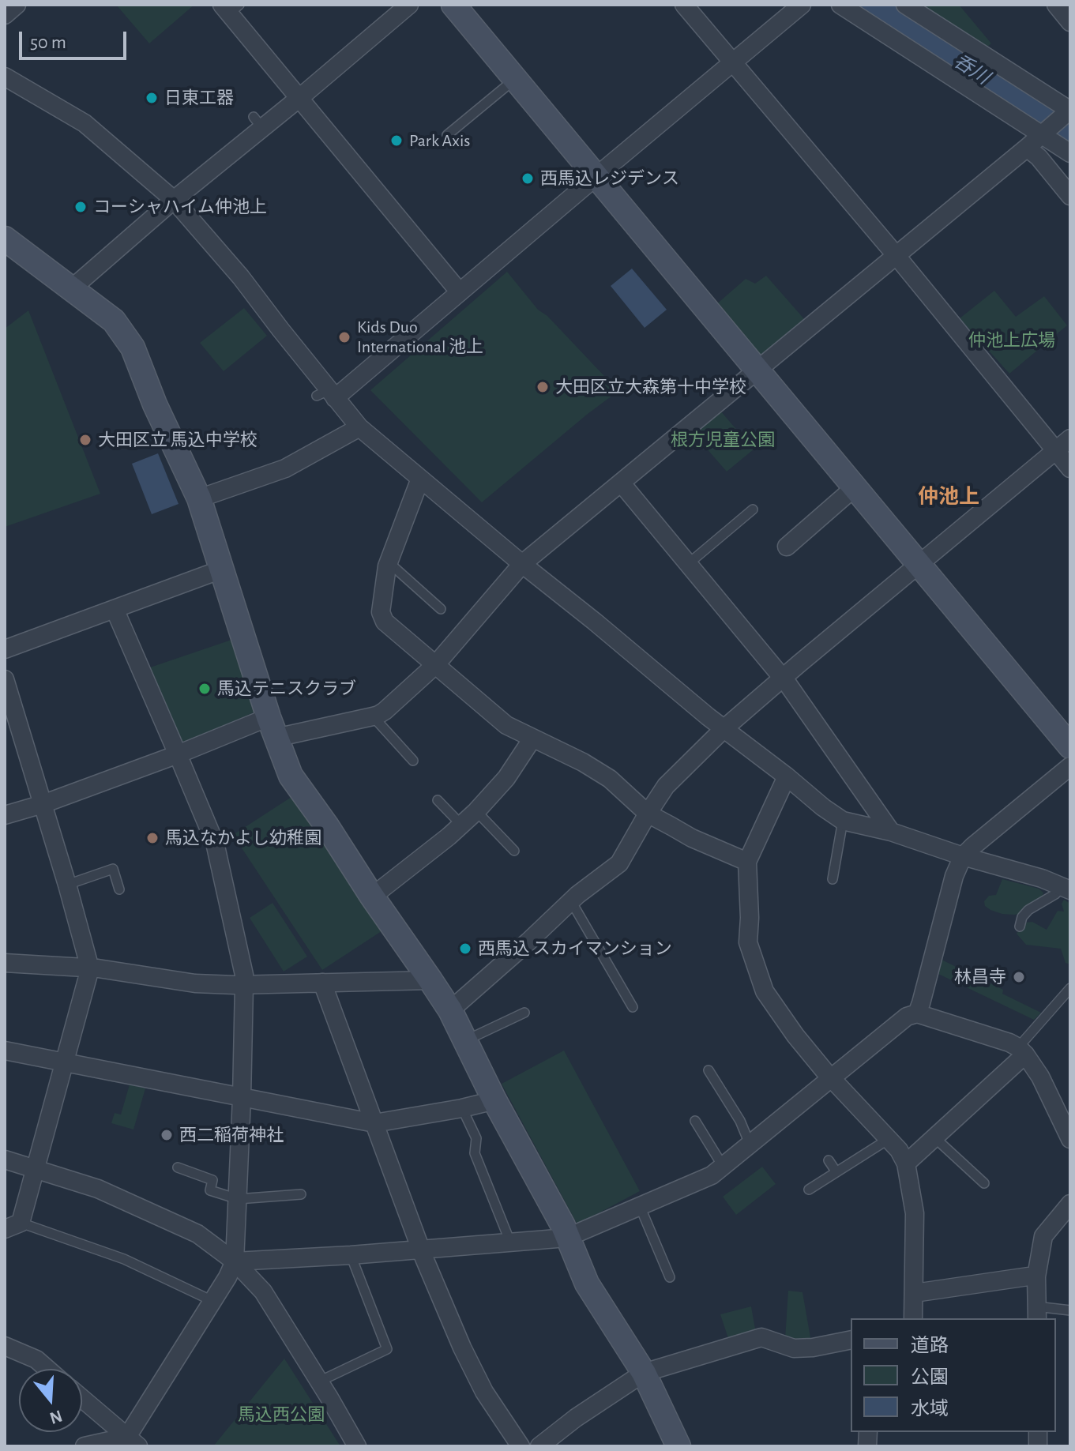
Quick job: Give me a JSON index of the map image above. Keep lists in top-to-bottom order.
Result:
{
  "districts": ["仲池上"],
  "water": ["呑川"],
  "parks": ["仲池上広場", "根方児童公園", "馬込西公園"],
  "places": [
    "日東工器",
    "Park Axis",
    "西馬込レジデンス",
    "コーシャハイム仲池上",
    "Kids Duo International 池上",
    "大田区立大森第十中学校",
    "大田区立 馬込中学校",
    "馬込テニスクラブ",
    "馬込なかよし幼稚園",
    "西馬込 スカイマンション",
    "林昌寺",
    "西二稲荷神社"
  ],
  "legend": ["道路", "公園", "水域"],
  "scale_bar": "50 m",
  "north": "bottom"
}
